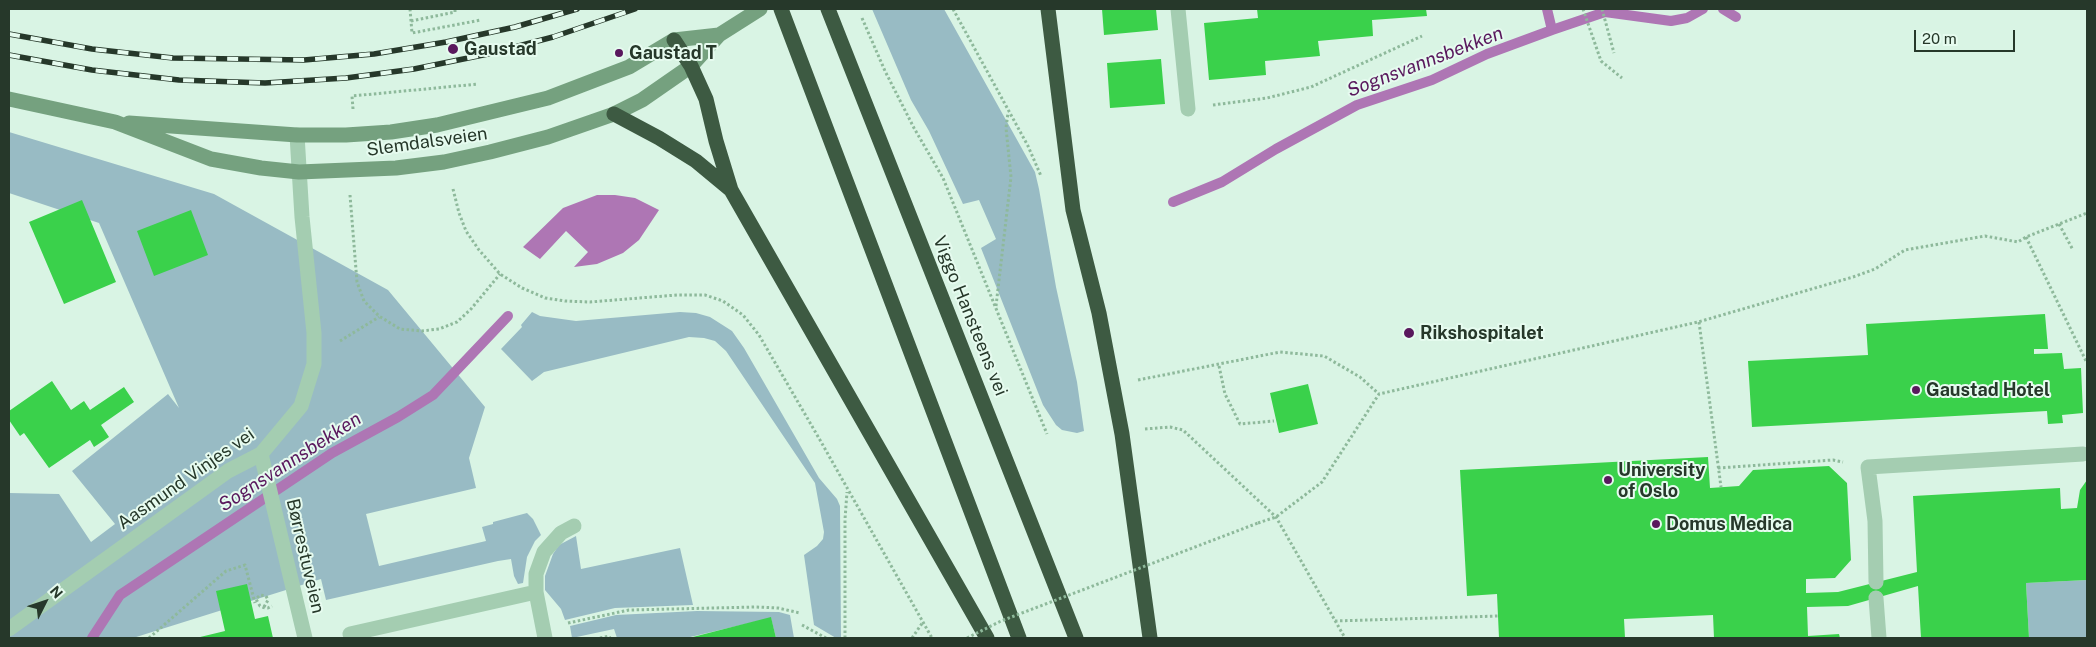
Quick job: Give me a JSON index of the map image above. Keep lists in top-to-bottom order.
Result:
{
  "streets": {
    "highway": ["Viggo Hansteens vei"],
    "main road": ["Slemdalsveien"],
    "street": ["Aasmund Vinjes vei", "Børrestuveien"]
  },
  "crossings": [
    ["Slemdalsveien", "Aasmund Vinjes vei"],
    ["Aasmund Vinjes vei", "Børrestuveien"]
  ],
  "water": ["Sognsvannsbekken"],
  "places": [
    "Gaustad",
    "Gaustad T",
    "Rikshospitalet",
    "Gaustad Hotel",
    "University of Oslo",
    "Domus Medica"
  ],
  "scale_bar": "20 m",
  "north": "top right"
}
